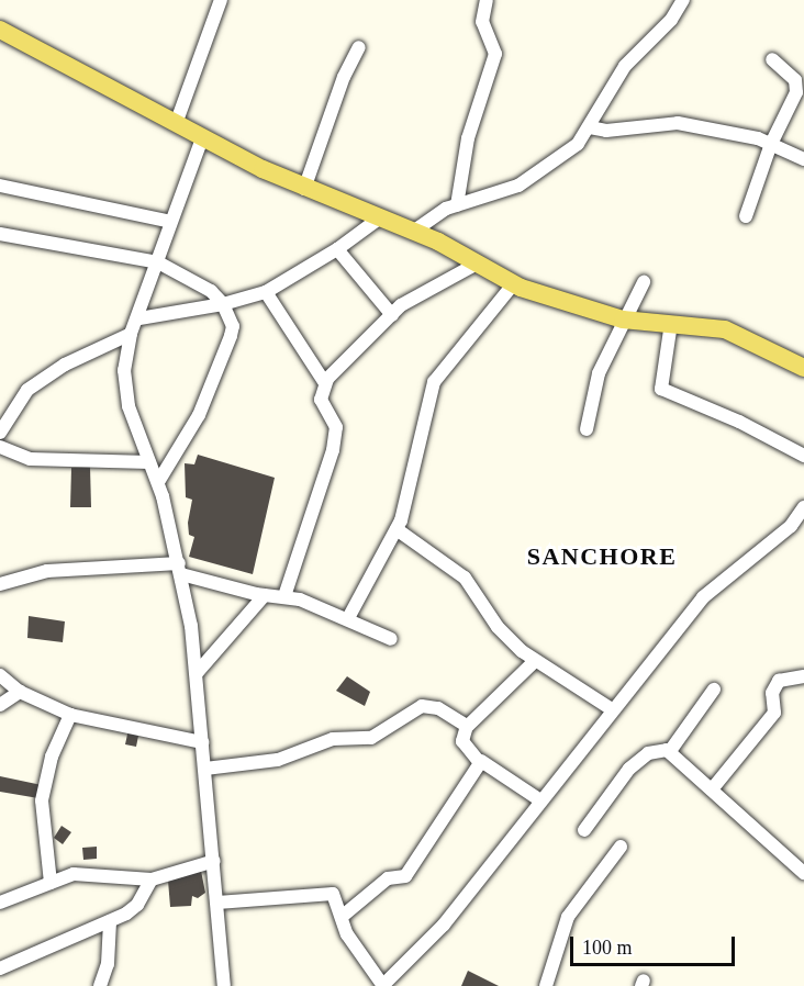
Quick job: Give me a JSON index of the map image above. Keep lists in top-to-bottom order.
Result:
{
  "districts": ["SANCHORE"],
  "scale_bar": "100 m"
}
